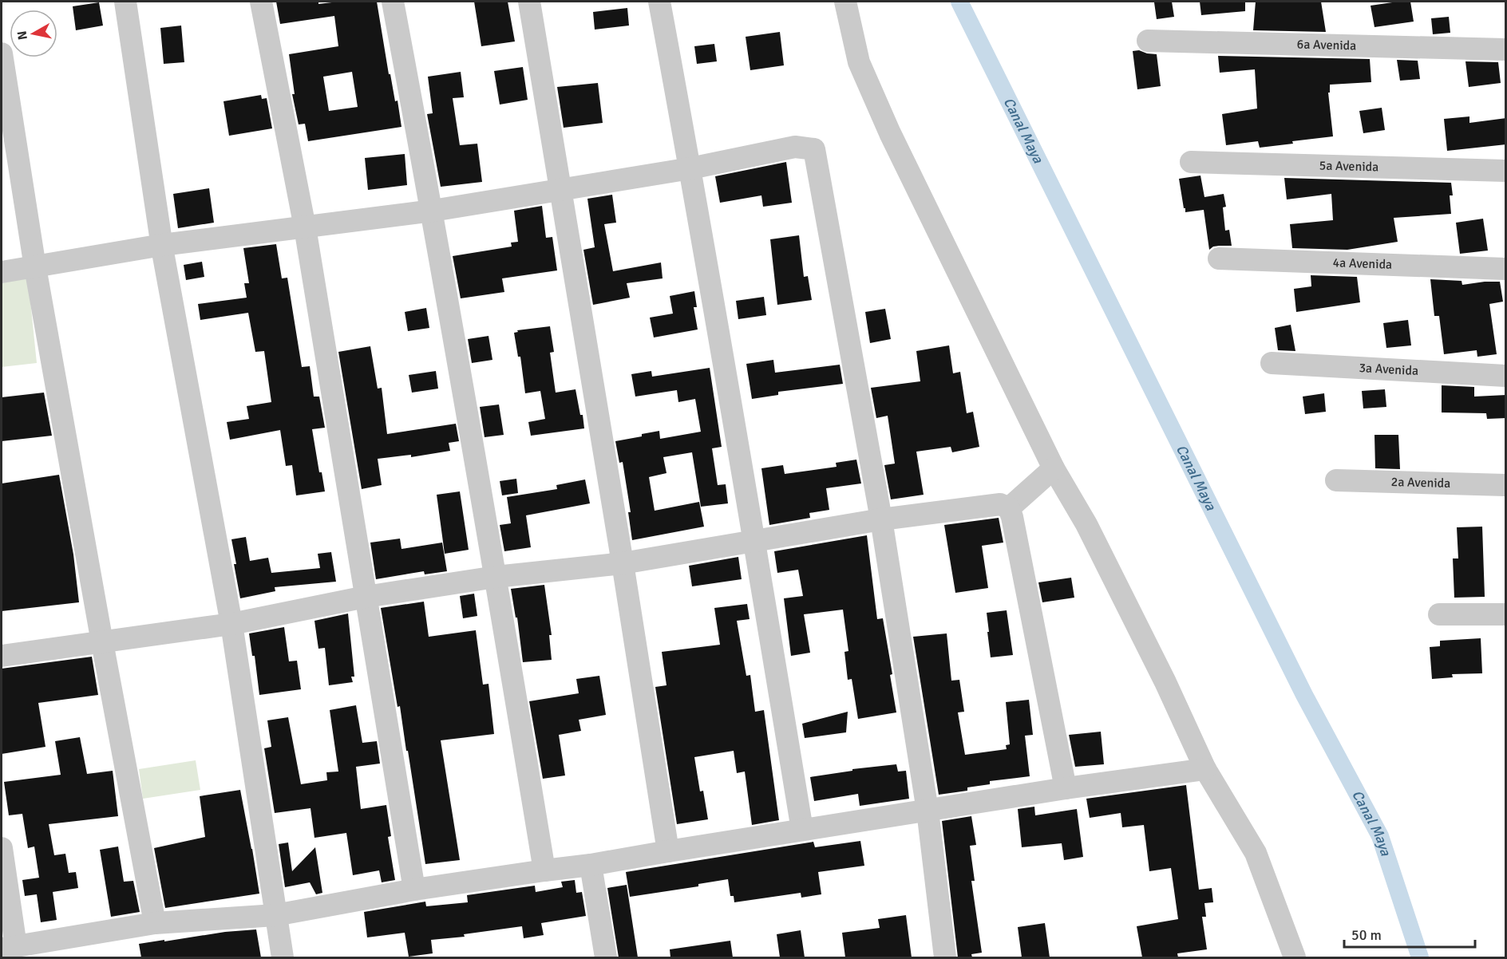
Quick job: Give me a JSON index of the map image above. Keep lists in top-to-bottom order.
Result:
{
  "streets": {
    "street": [
      "6a Avenida",
      "5a Avenida",
      "4a Avenida",
      "3a Avenida",
      "2a Avenida"
    ]
  },
  "water": ["Canal Maya"],
  "scale_bar": "50 m",
  "north": "left"
}
